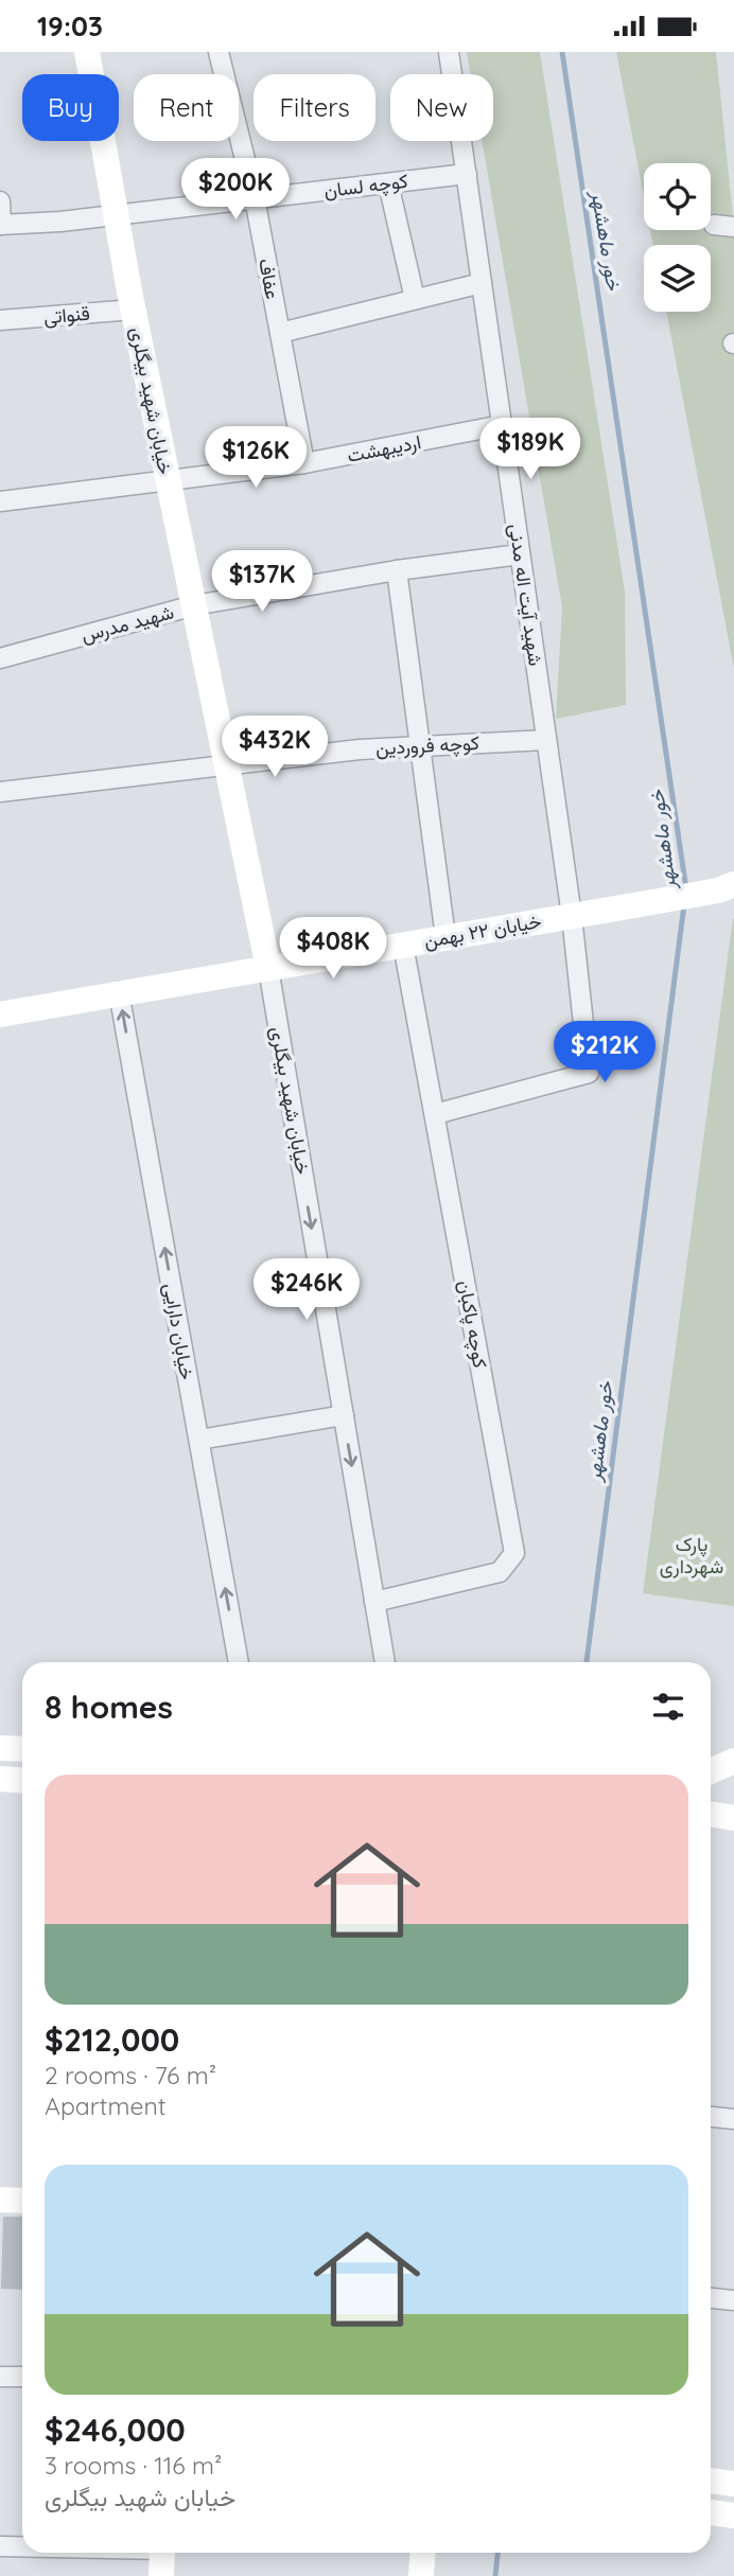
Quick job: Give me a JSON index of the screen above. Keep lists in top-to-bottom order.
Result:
{
  "streets": {
    "street": [
      "کوچه لسان",
      "عفاف",
      "قنواتی",
      "خیابان شهید بیگلری",
      "اردیبهشت",
      "شهید آیت اله مدنی",
      "شهید مدرس",
      "کوچه فروردین",
      "خیابان ۲۲ بهمن",
      "کوچه پاکبان",
      "خیابان دارایی"
    ]
  },
  "crossings": [
    ["کوچه لسان", "عفاف"],
    ["کوچه لسان", "خیابان شهید بیگلری"],
    ["کوچه لسان", "شهید آیت اله مدنی"],
    ["عفاف", "اردیبهشت"],
    ["قنواتی", "خیابان شهید بیگلری"],
    ["خیابان شهید بیگلری", "اردیبهشت"],
    ["خیابان شهید بیگلری", "شهید مدرس"],
    ["خیابان شهید بیگلری", "کوچه فروردین"],
    ["خیابان شهید بیگلری", "خیابان ۲۲ بهمن"],
    ["خیابان شهید بیگلری", "کوچه پاکبان"],
    ["اردیبهشت", "شهید آیت اله مدنی"],
    ["شهید آیت اله مدنی", "شهید مدرس"],
    ["شهید آیت اله مدنی", "کوچه فروردین"],
    ["شهید آیت اله مدنی", "خیابان ۲۲ بهمن"],
    ["شهید آیت اله مدنی", "کوچه پاکبان"],
    ["خیابان ۲۲ بهمن", "کوچه پاکبان"],
    ["خیابان ۲۲ بهمن", "خیابان دارایی"]
  ],
  "one_way": ["خیابان شهید بیگلری", "خیابان دارایی"],
  "water": ["خور ماهشهر"],
  "parks": ["پارک شهرداری"],
  "page": {
    "status": "19:03",
    "chip": [
      "Buy",
      "Rent",
      "Filters",
      "New"
    ],
    "price": [
      "$200K",
      "$189K",
      "$126K",
      "$137K",
      "$432K",
      "$408K",
      "$212K",
      "$246K"
    ],
    "heading": "8 homes",
    "list": [
      {
        "name": "$212,000",
        "note": "2 rooms · 76 m² · Apartment"
      },
      {
        "name": "$246,000",
        "note": "3 rooms · 116 m² · خیابان شهید بیگلری"
      }
    ]
  }
}
